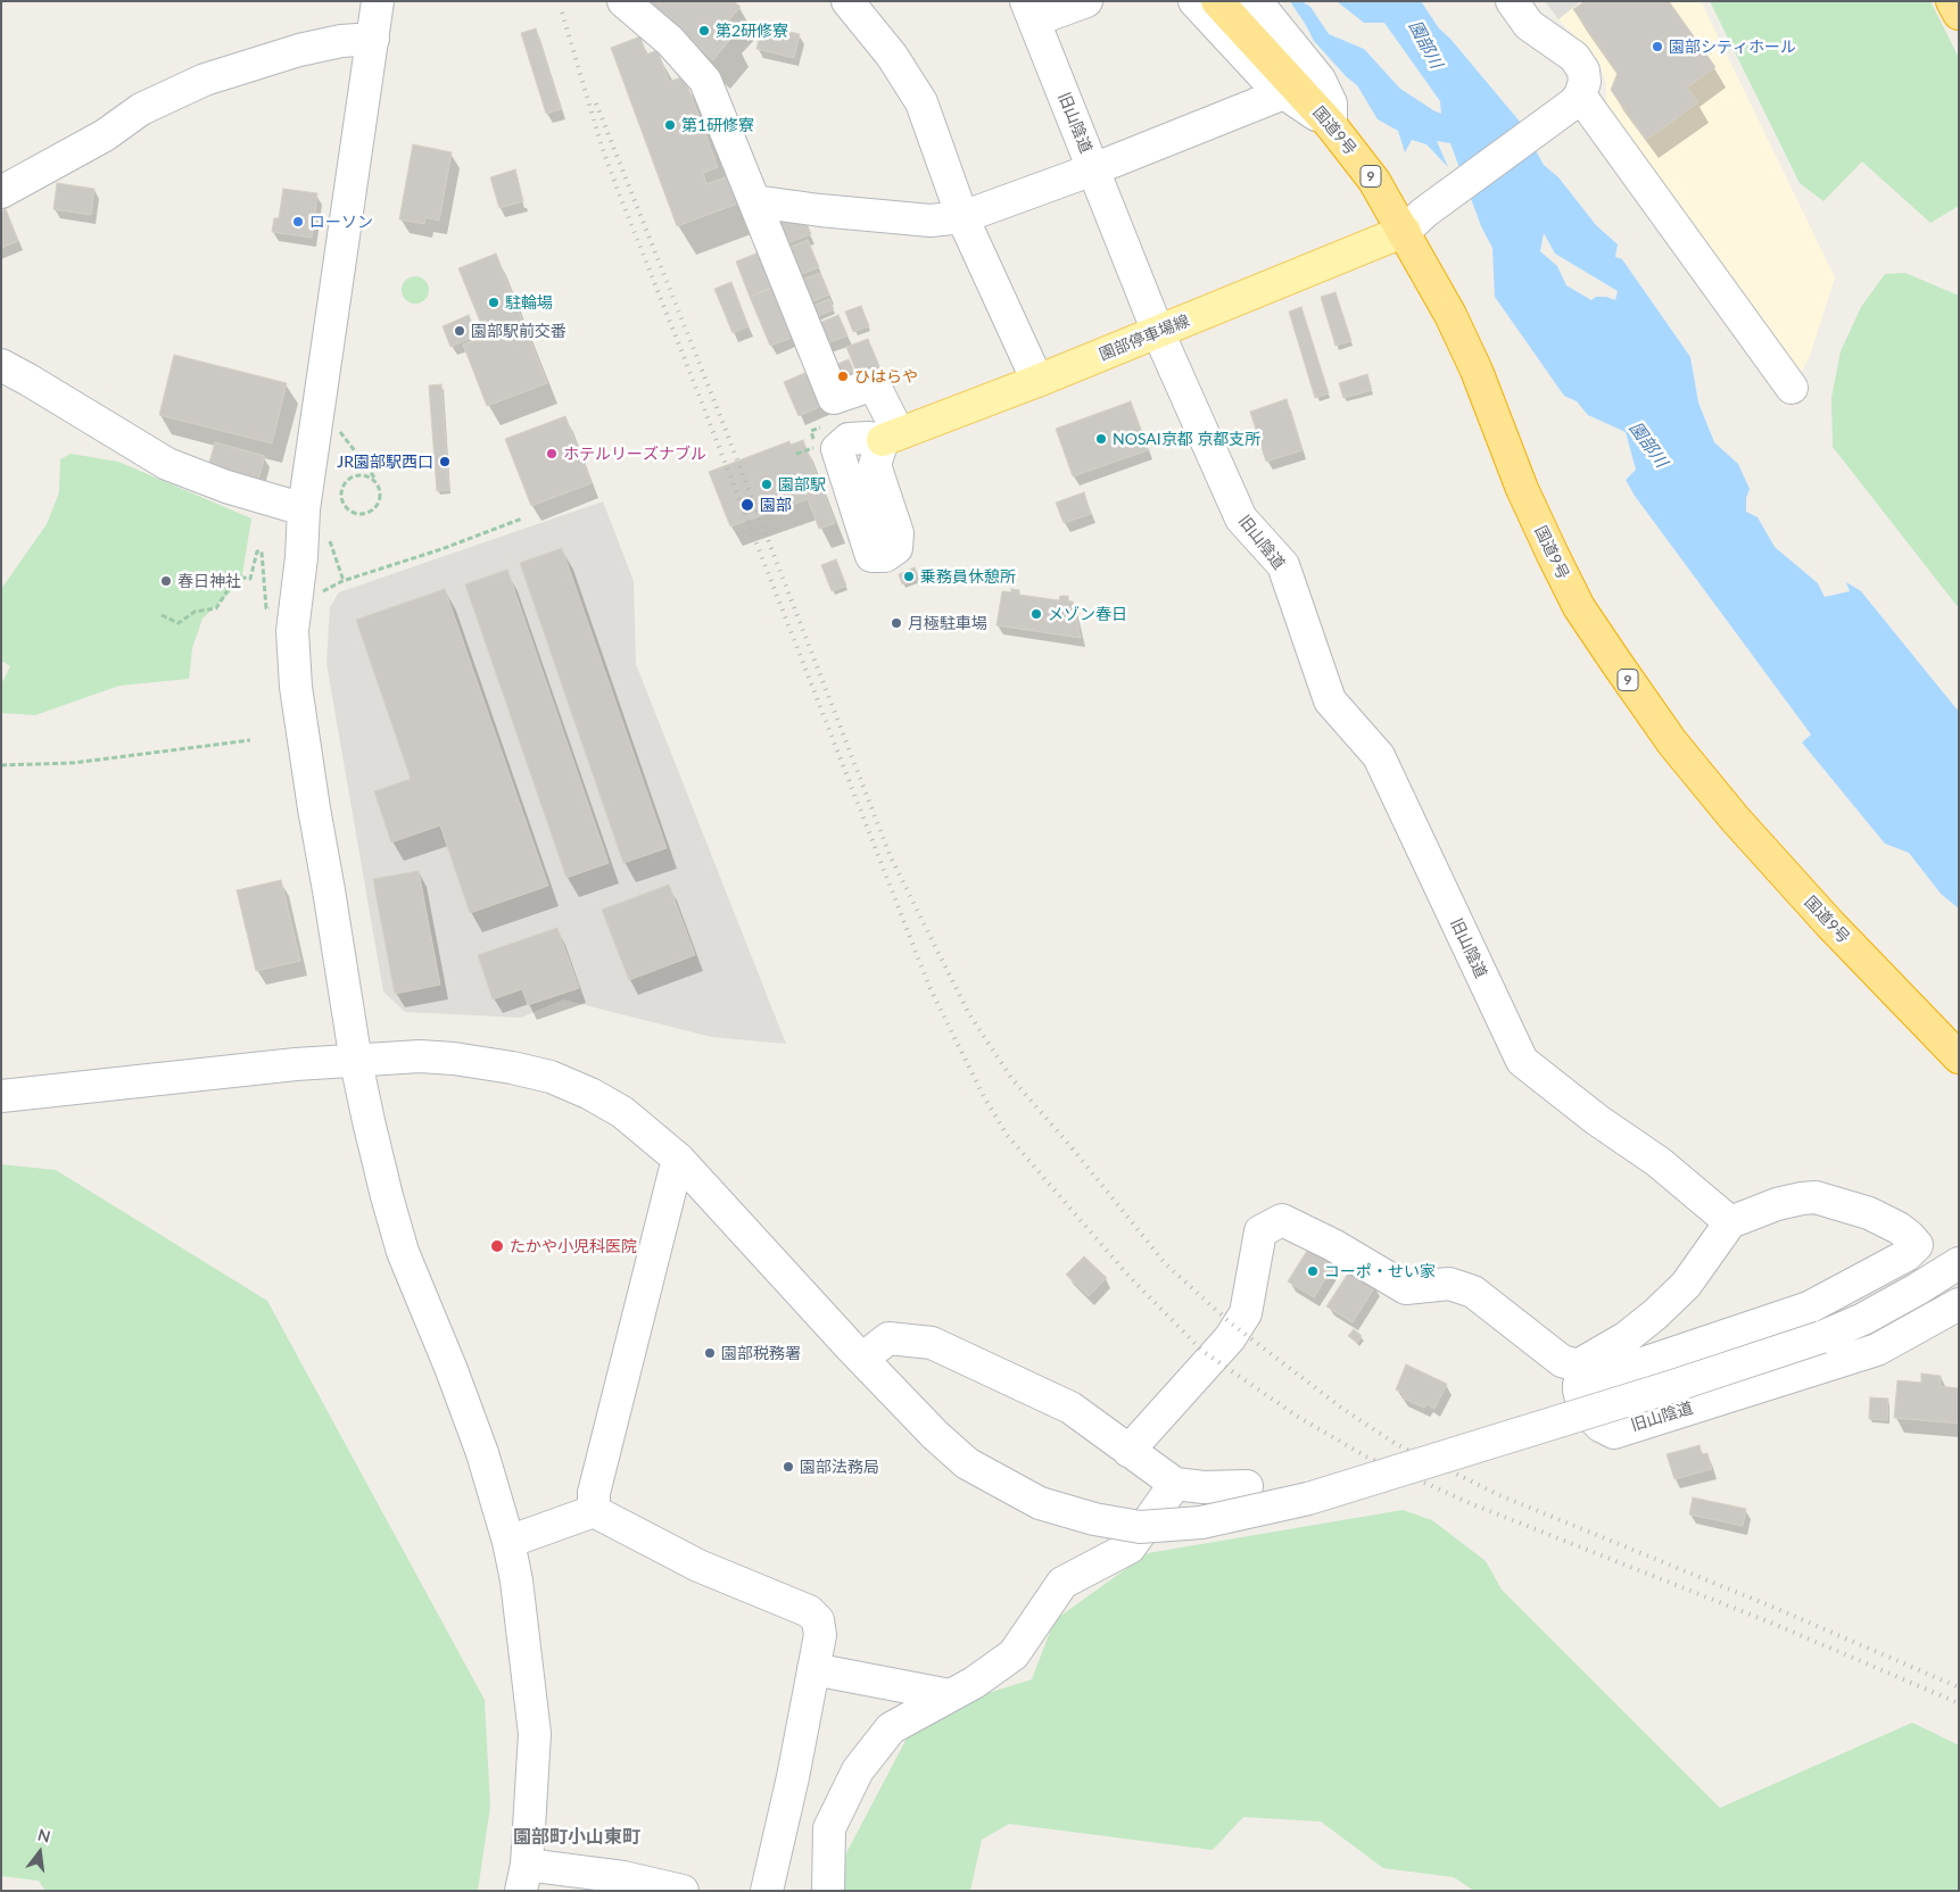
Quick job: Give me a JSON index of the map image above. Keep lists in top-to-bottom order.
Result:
{
  "streets": {
    "highway": ["国道9号", "9"],
    "main road": ["園部停車場線"],
    "street": ["旧山陰道"]
  },
  "crossings": [
    ["旧山陰道", "園部停車場線"],
    ["国道9号", "園部停車場線"]
  ],
  "districts": ["園部町小山東町"],
  "water": ["園部川"],
  "places": [
    "第2研修寮",
    "園部シティホール",
    "第1研修寮",
    "ローソン",
    "駐輪場",
    "園部駅前交番",
    "ひはらや",
    "NOSAI京都 京都支所",
    "ホテルリーズナブル",
    "JR園部駅西口",
    "園部駅",
    "園部",
    "乗務員休憩所",
    "春日神社",
    "メゾン春日",
    "月極駐車場",
    "たかや小児科医院",
    "コーポ・せい家",
    "園部税務署",
    "園部法務局"
  ],
  "north": "top"
}
